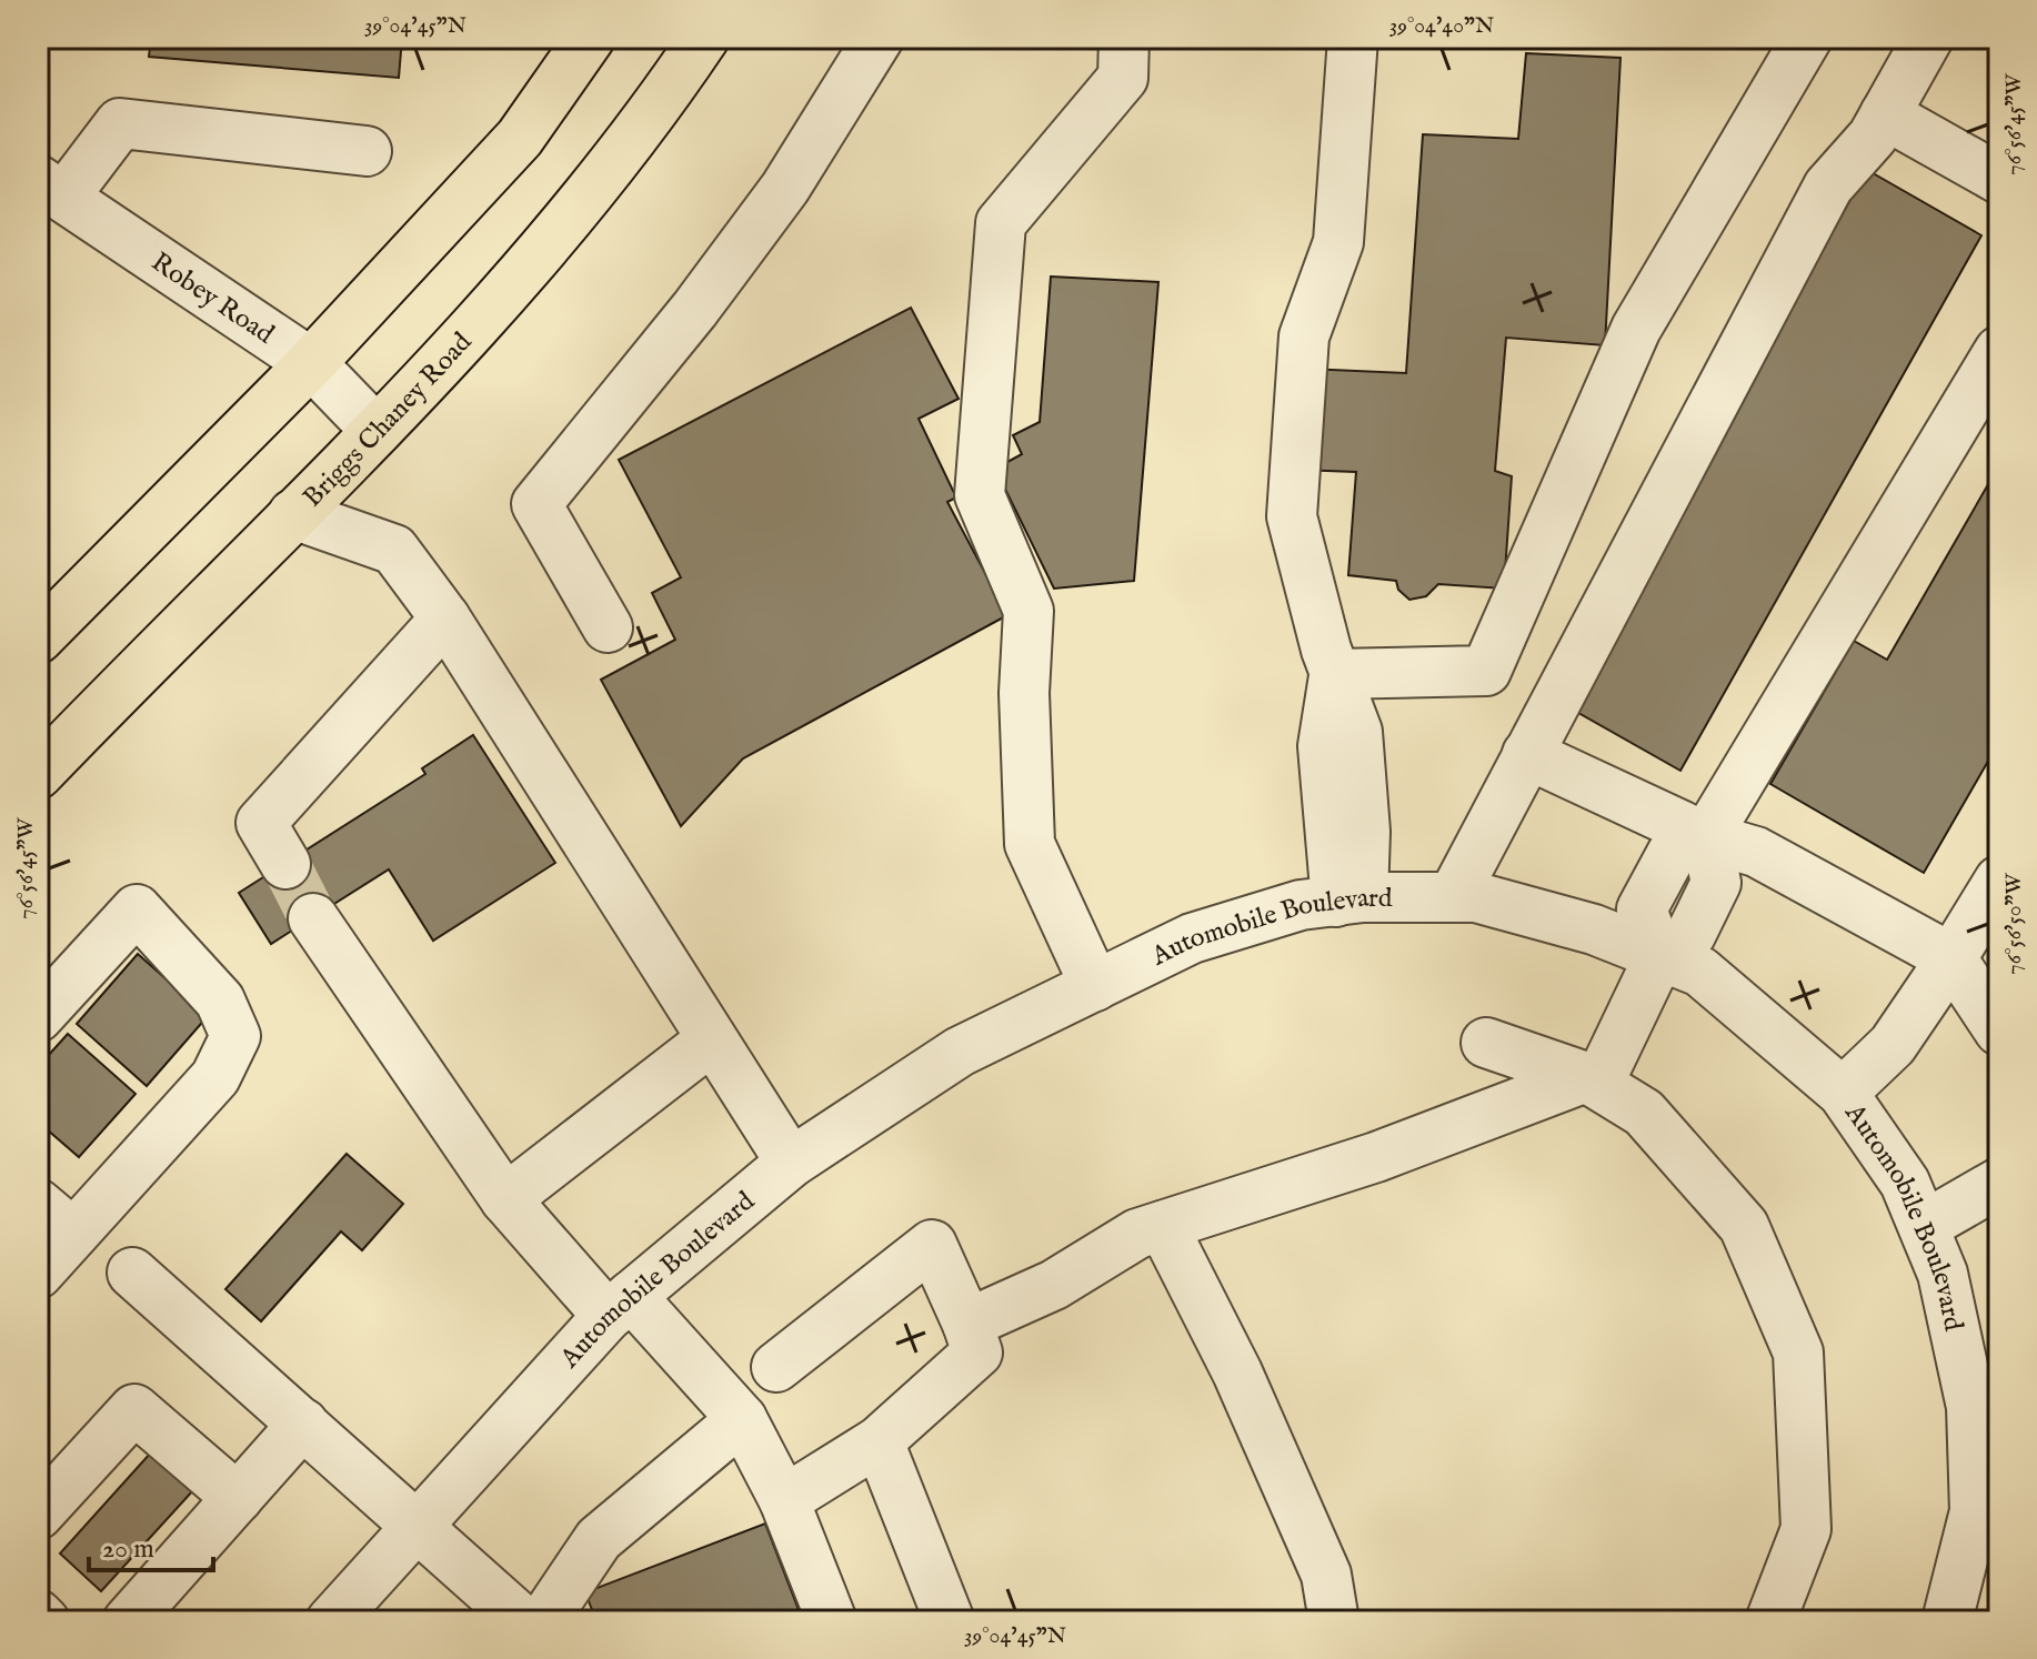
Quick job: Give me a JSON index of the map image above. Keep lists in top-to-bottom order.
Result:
{
  "streets": {
    "main road": ["Briggs Chaney Road"],
    "street": ["Robey Road", "Automobile Boulevard"]
  },
  "crossings": [
    ["Robey Road", "Briggs Chaney Road"]
  ],
  "scale_bar": "20 m",
  "coordinates": [
    "39°04'45\"N",
    "39°04'40\"N",
    "76°56'45\"W",
    "76°56'50\"W"
  ]
}
